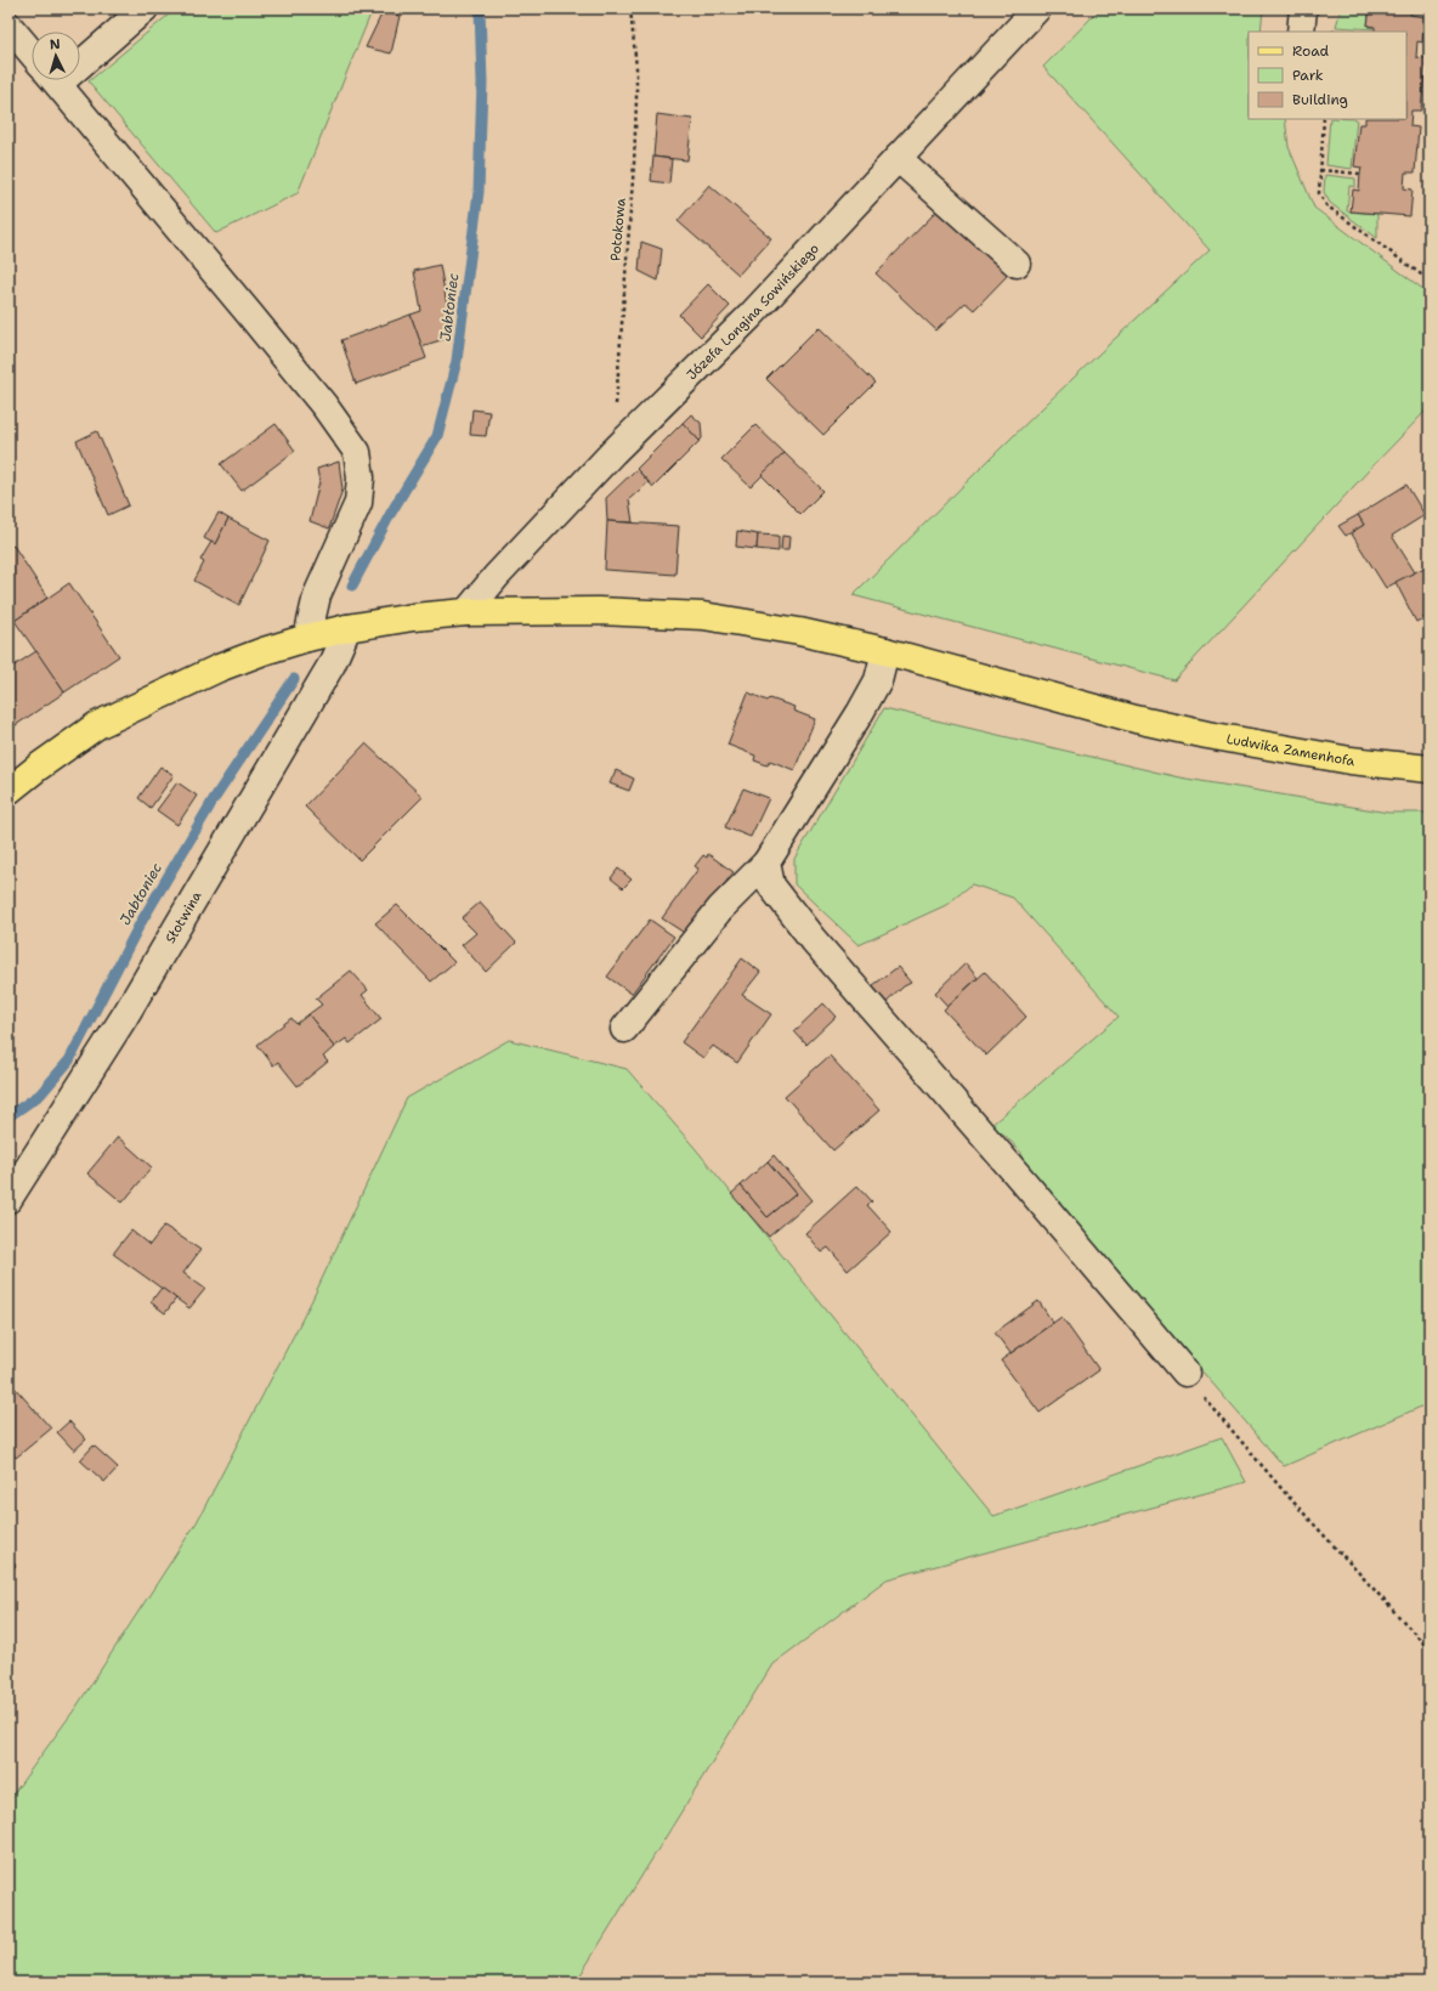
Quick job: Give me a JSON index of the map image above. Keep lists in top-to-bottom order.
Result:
{
  "streets": {
    "main road": ["Ludwika Zamenhofa"],
    "street": ["Józefa Longina Sowińskiego", "Słotwina"],
    "path": ["Potokowa"]
  },
  "crossings": [
    ["Potokowa", "Józefa Longina Sowińskiego"],
    ["Józefa Longina Sowińskiego", "Ludwika Zamenhofa"],
    ["Ludwika Zamenhofa", "Słotwina"]
  ],
  "water": ["Jabłoniec"],
  "legend": ["Road", "Park", "Building"],
  "north": "top"
}
